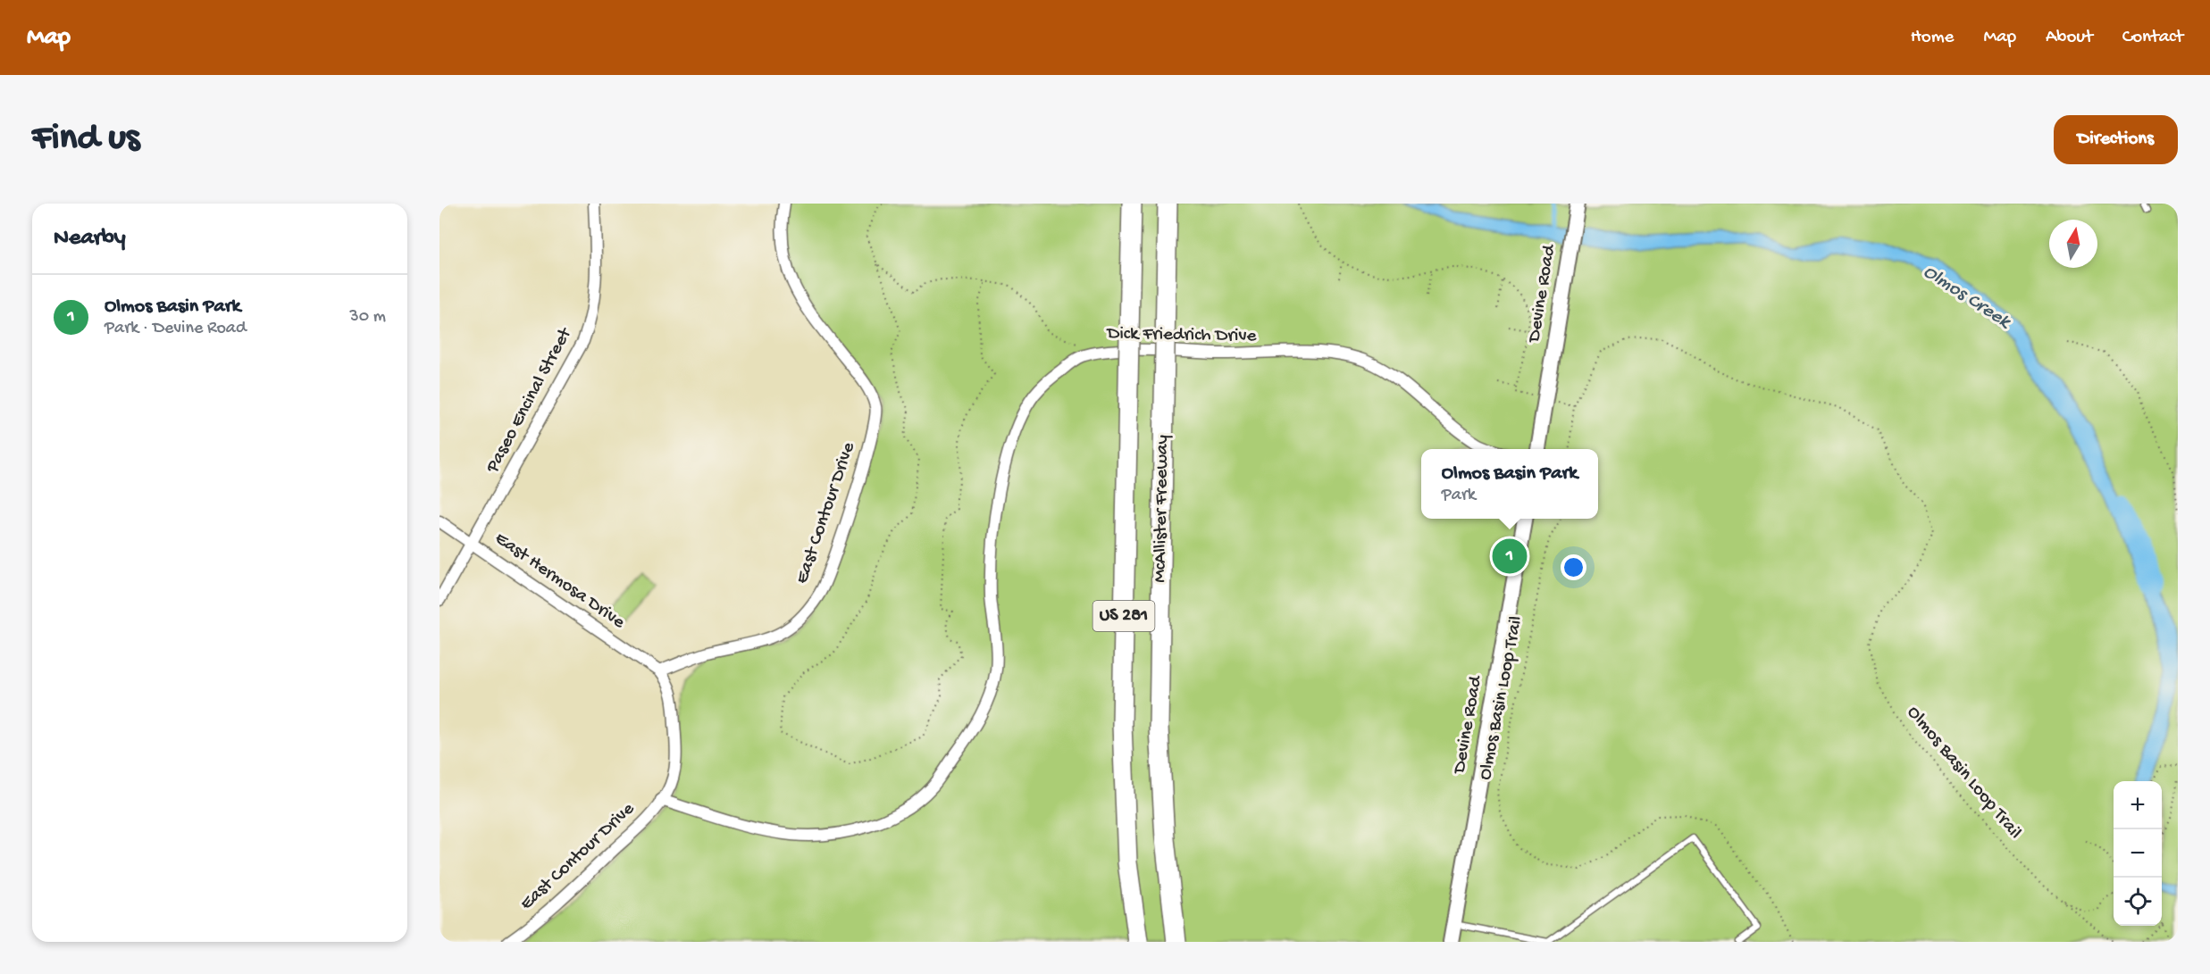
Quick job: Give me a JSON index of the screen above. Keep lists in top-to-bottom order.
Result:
{
  "streets": {
    "highway": ["McAllister Freeway", "US 281"],
    "street": [
      "Devine Road",
      "Dick Friedrich Drive",
      "Paseo Encinal Street",
      "East Contour Drive",
      "East Hermosa Drive"
    ],
    "path": ["Olmos Basin Loop Trail"]
  },
  "crossings": [
    ["Dick Friedrich Drive", "East Contour Drive"],
    ["Paseo Encinal Street", "East Hermosa Drive"],
    ["East Contour Drive", "East Hermosa Drive"]
  ],
  "water": ["Olmos Creek"],
  "north": "top",
  "page": {
    "header": "Map",
    "nav": [
      "Home",
      "Map",
      "About",
      "Contact"
    ],
    "buttons": "Directions",
    "title": "Find us",
    "heading": "Nearby",
    "list": [
      {
        "mark": "1",
        "name": "Olmos Basin Park",
        "note": "Park · Devine Road",
        "value": "30 m"
      }
    ],
    "popup": ["Olmos Basin Park", "Park"],
    "pins": "1",
    "map_buttons": ["+", "−"]
  }
}
